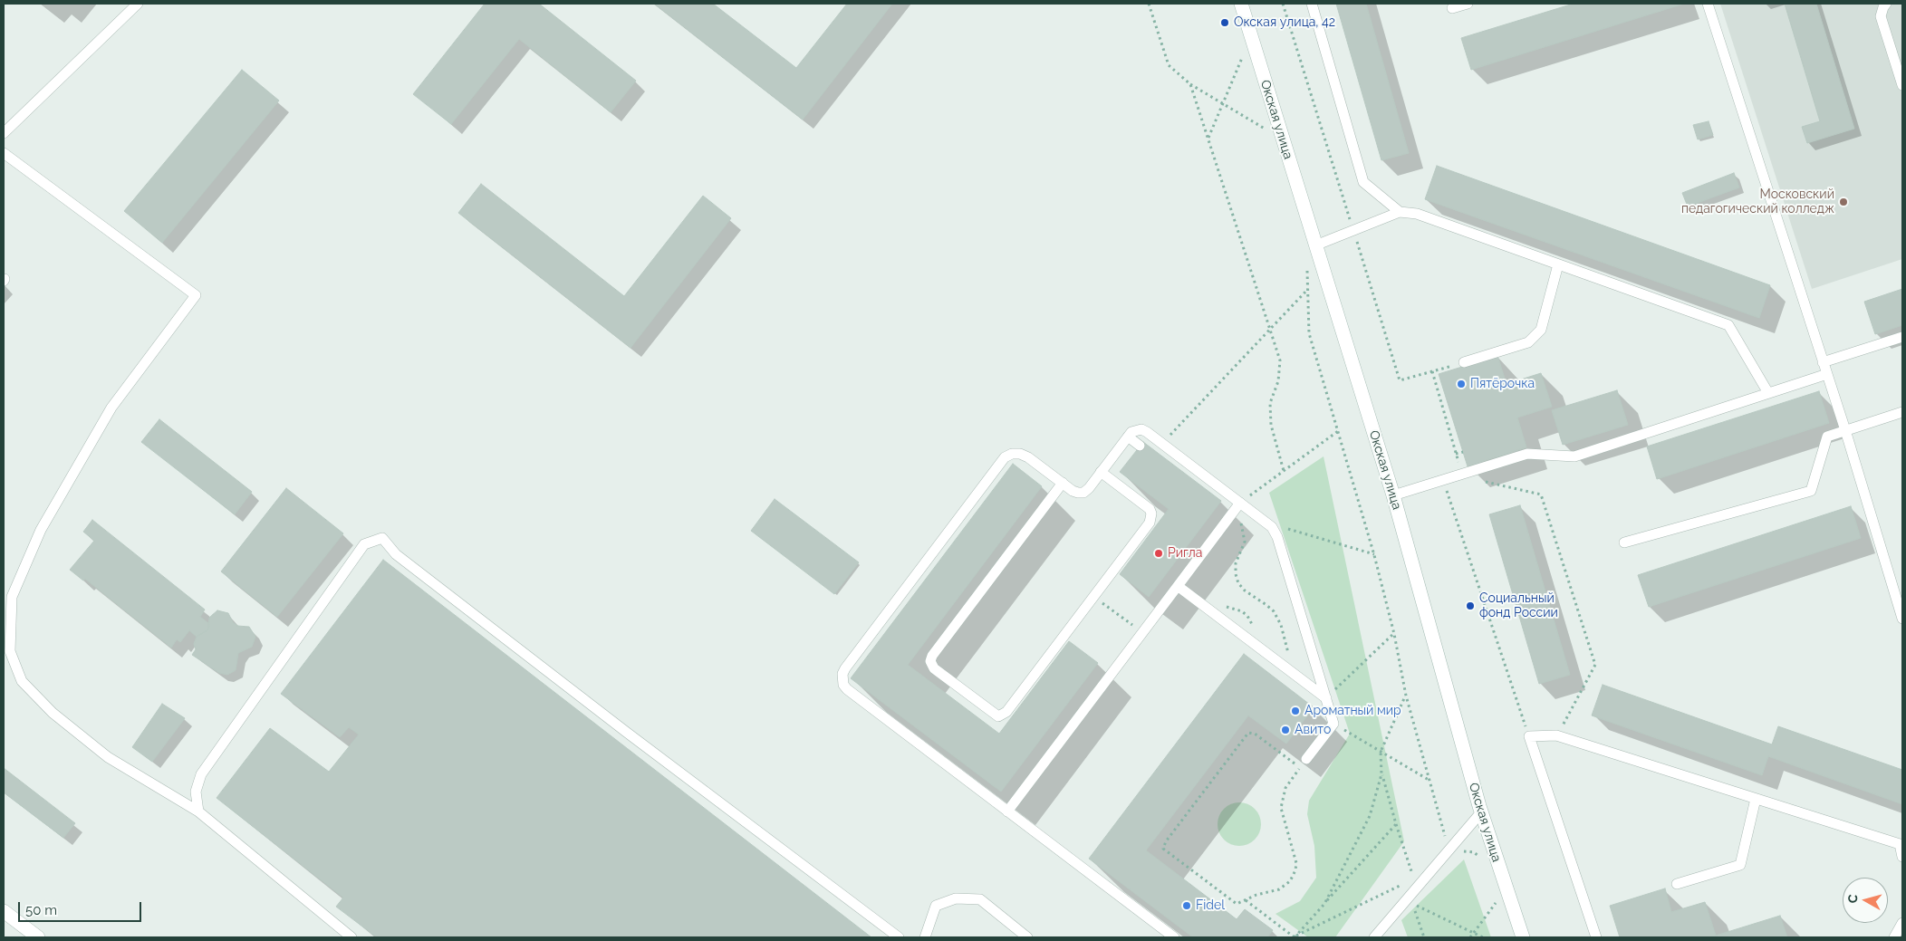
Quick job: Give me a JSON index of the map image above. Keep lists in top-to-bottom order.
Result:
{
  "streets": {
    "main road": ["Окская улица"]
  },
  "places": [
    "Окская улица, 42",
    "Московский педагогический колледж",
    "Пятёрочка",
    "Ригла",
    "Социальный фонд России",
    "Ароматный мир",
    "Авито",
    "Fidel"
  ],
  "scale_bar": "50 m",
  "north": "left"
}
